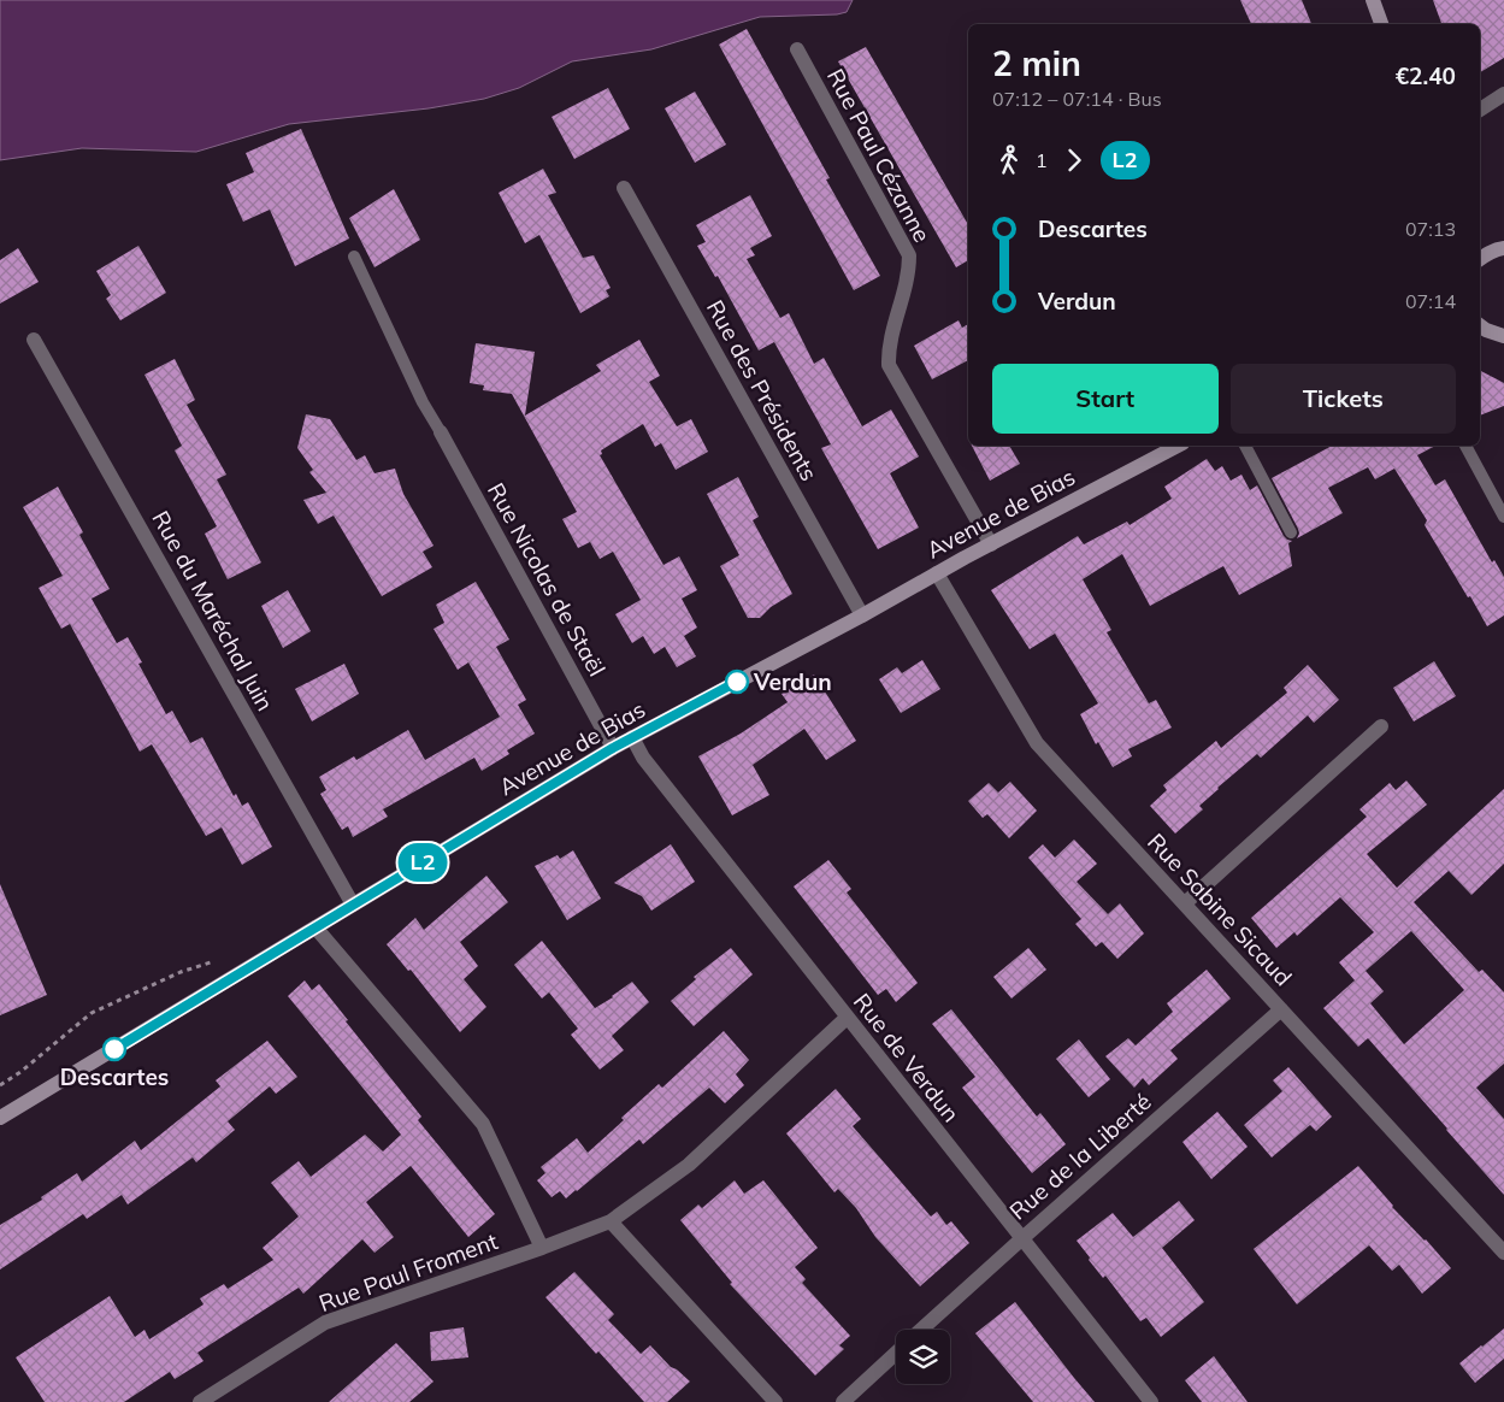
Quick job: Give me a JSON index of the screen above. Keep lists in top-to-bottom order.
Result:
{
  "streets": {
    "street": [
      "Rue Paul Cézanne",
      "Rue des Présidents",
      "Avenue de Bias",
      "Rue Nicolas de Staël",
      "Rue du Maréchal Juin",
      "Rue Sabine Sicaud",
      "Rue de Verdun",
      "Rue de la Liberté",
      "Rue Paul Froment"
    ]
  },
  "crossings": [
    ["Rue Paul Cézanne", "Avenue de Bias"],
    ["Rue des Présidents", "Avenue de Bias"],
    ["Avenue de Bias", "Rue Nicolas de Staël"],
    ["Avenue de Bias", "Rue du Maréchal Juin"],
    ["Avenue de Bias", "Rue Sabine Sicaud"],
    ["Avenue de Bias", "Rue de Verdun"],
    ["Rue Sabine Sicaud", "Rue de la Liberté"],
    ["Rue de Verdun", "Rue de la Liberté"]
  ],
  "places": ["Verdun", "Descartes"],
  "lines": ["bus line L2"],
  "page": {
    "on_map": "L2",
    "heading": ["2 min", "07:12 – 07:14 · Bus", "€2.40"],
    "legs": ["1", "L2"],
    "list": [
      {
        "name": "Descartes",
        "value": "07:13"
      },
      {
        "name": "Verdun",
        "value": "07:14"
      }
    ],
    "buttons": ["Start", "Tickets"]
  }
}
